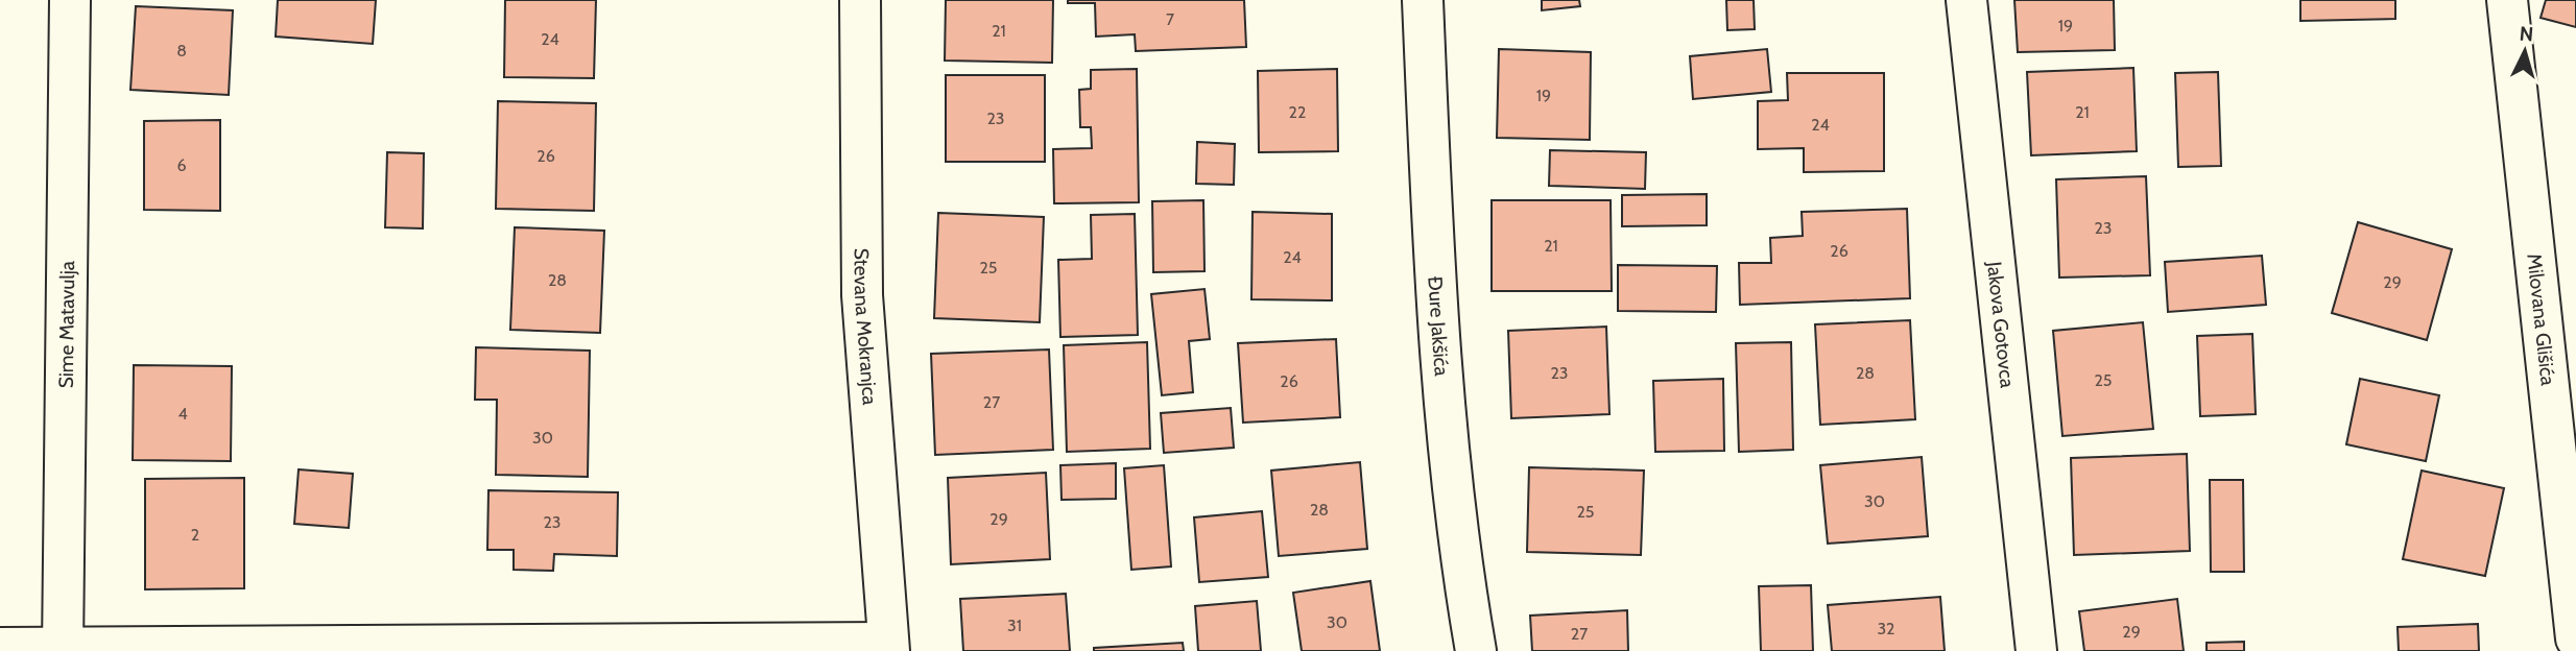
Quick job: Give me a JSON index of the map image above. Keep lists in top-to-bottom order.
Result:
{
  "streets": {
    "street": [
      "Milovana Glišića",
      "Sime Matavulja",
      "Stevana Mokranjca",
      "Jakova Gotovca",
      "Đure Jakšića"
    ]
  },
  "house_numbers": [
    "7",
    "19",
    "21",
    "24",
    "8",
    "19",
    "22",
    "21",
    "23",
    "24",
    "26",
    "6",
    "23",
    "21",
    "26",
    "24",
    "25",
    "28",
    "29",
    "23",
    "28",
    "25",
    "26",
    "27",
    "4",
    "30",
    "30",
    "28",
    "25",
    "29",
    "23",
    "2",
    "30",
    "31",
    "32",
    "29",
    "27"
  ],
  "north": "top"
}
